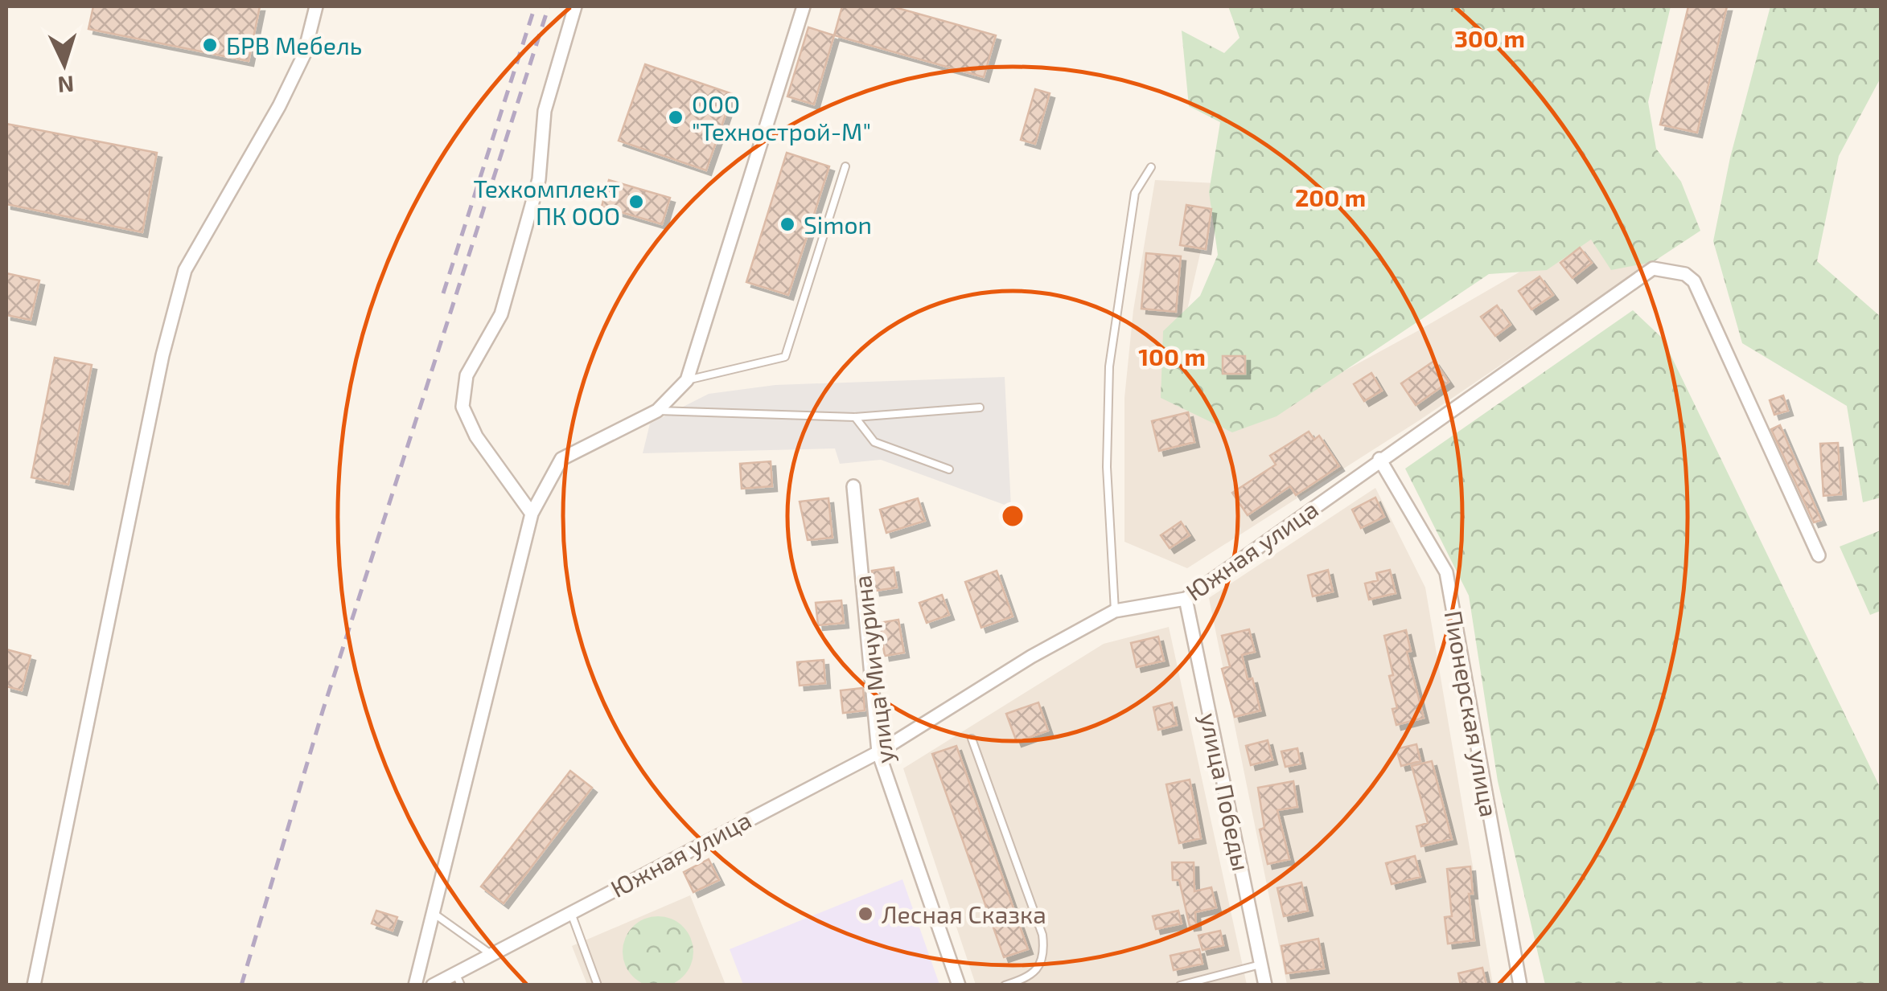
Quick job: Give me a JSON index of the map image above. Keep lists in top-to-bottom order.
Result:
{
  "streets": {
    "street": [
      "Южная улица",
      "улица Мичурина",
      "Пионерская улица",
      "улица Победы"
    ]
  },
  "crossings": [
    ["Южная улица", "улица Мичурина"],
    ["Южная улица", "Пионерская улица"],
    ["Южная улица", "улица Победы"]
  ],
  "places": [
    "БРВ Мебель",
    "ООО \"Технострой-М\"",
    "Техкомплект ПК ООО",
    "Simon",
    "Лесная Сказка"
  ],
  "north": "bottom",
  "rings": ["300 m", "200 m", "100 m"]
}
